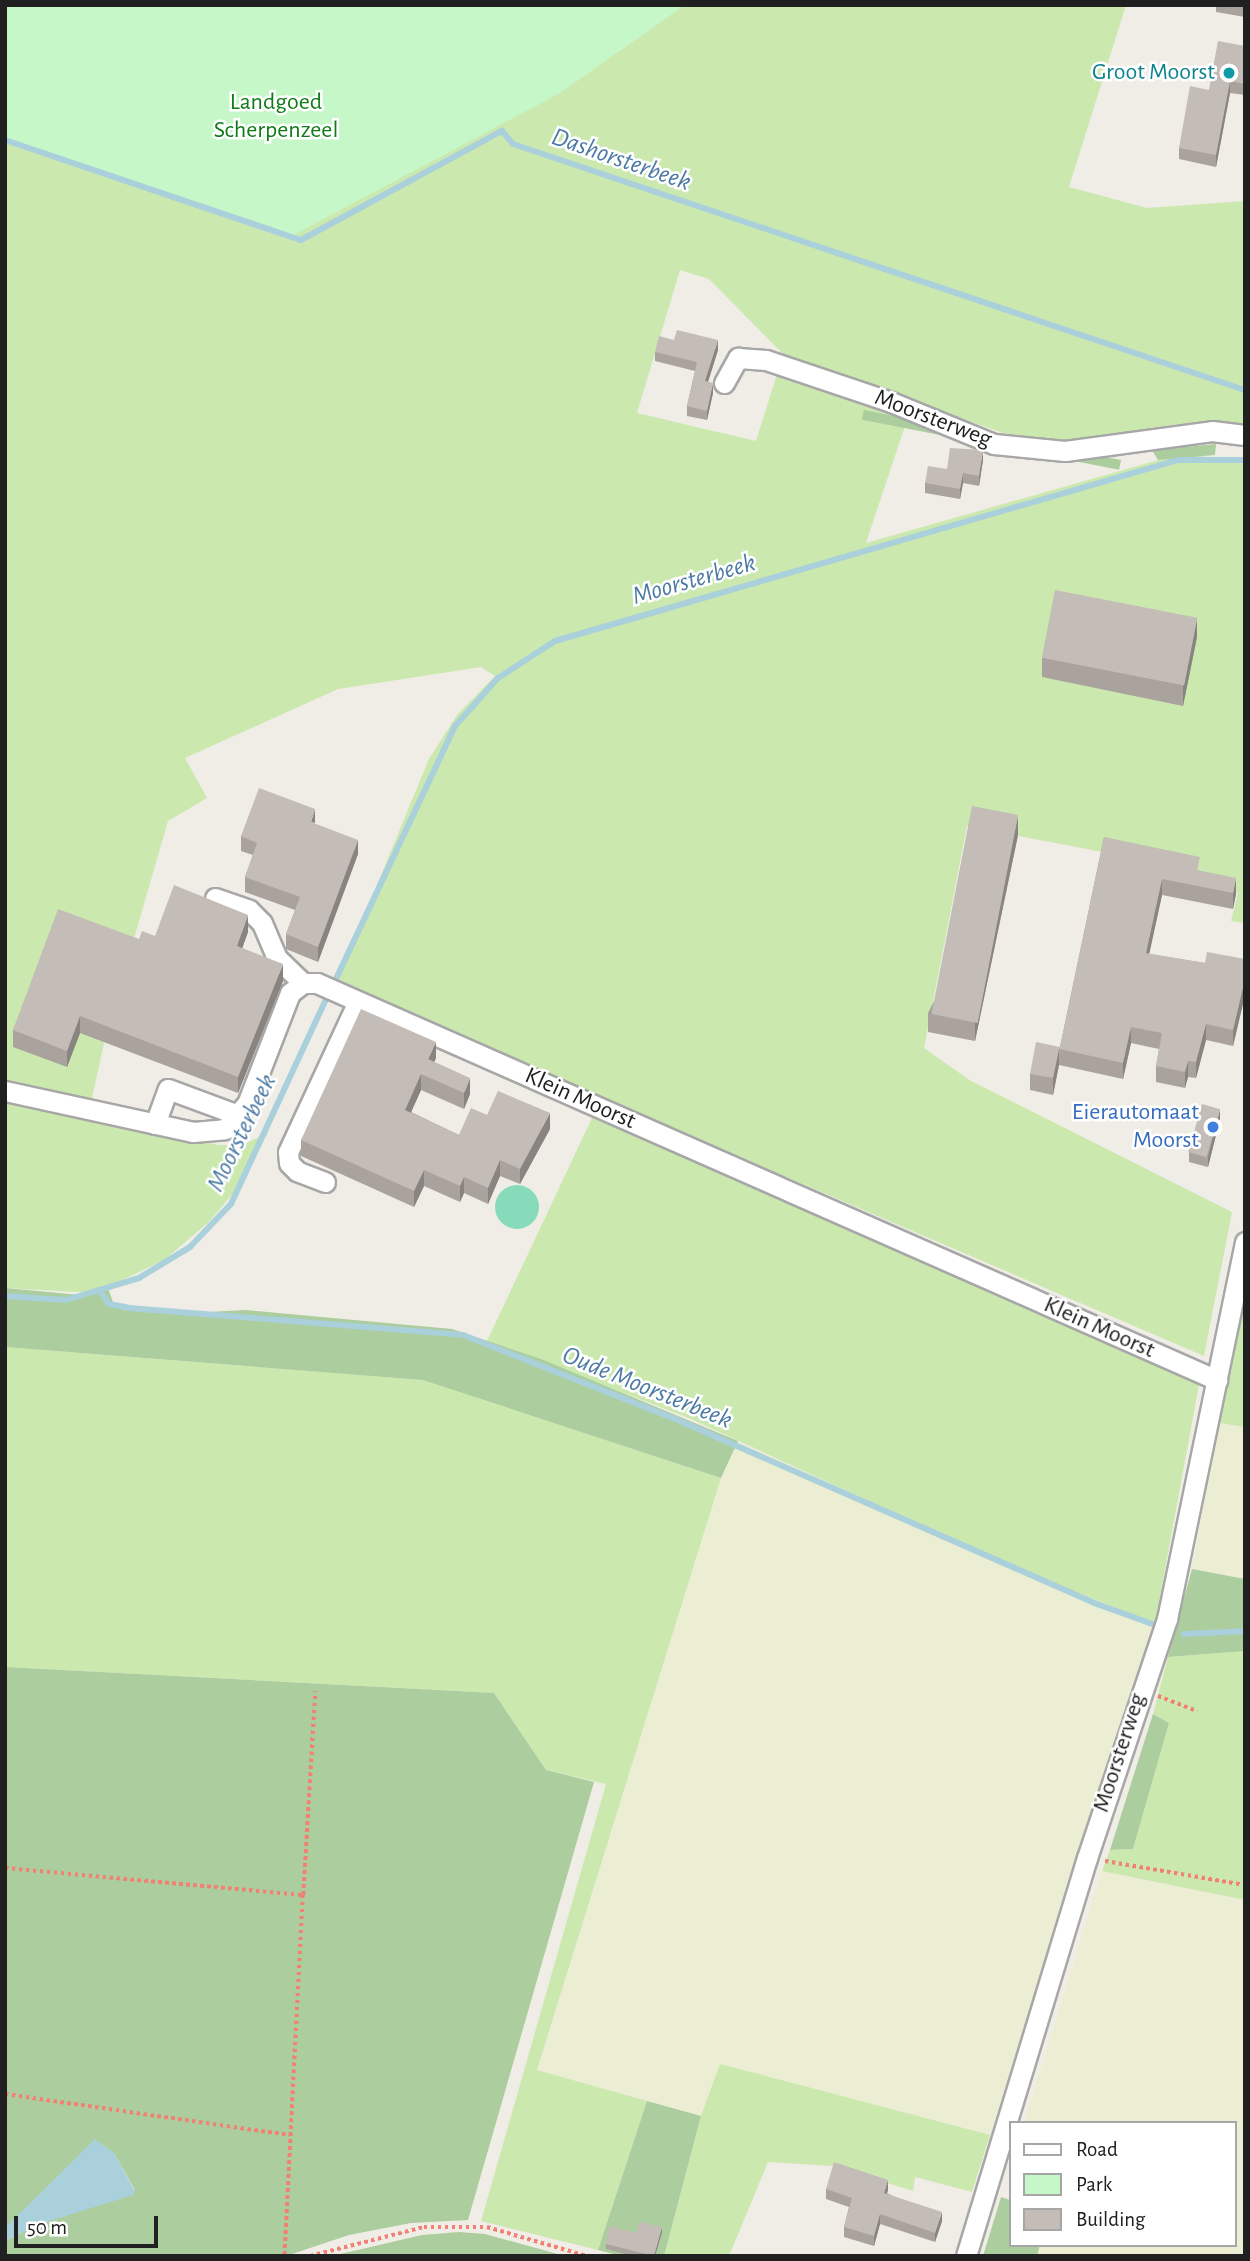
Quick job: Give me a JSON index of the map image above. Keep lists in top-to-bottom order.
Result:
{
  "streets": {
    "street": ["Moorsterweg", "Klein Moorst"]
  },
  "crossings": [
    ["Moorsterweg", "Klein Moorst"]
  ],
  "water": ["Dashorsterbeek", "Moorsterbeek", "Oude Moorsterbeek"],
  "parks": ["Landgoed Scherpenzeel"],
  "places": ["Groot Moorst", "Eierautomaat Moorst"],
  "legend": ["Road", "Park", "Building"],
  "scale_bar": "50 m"
}
